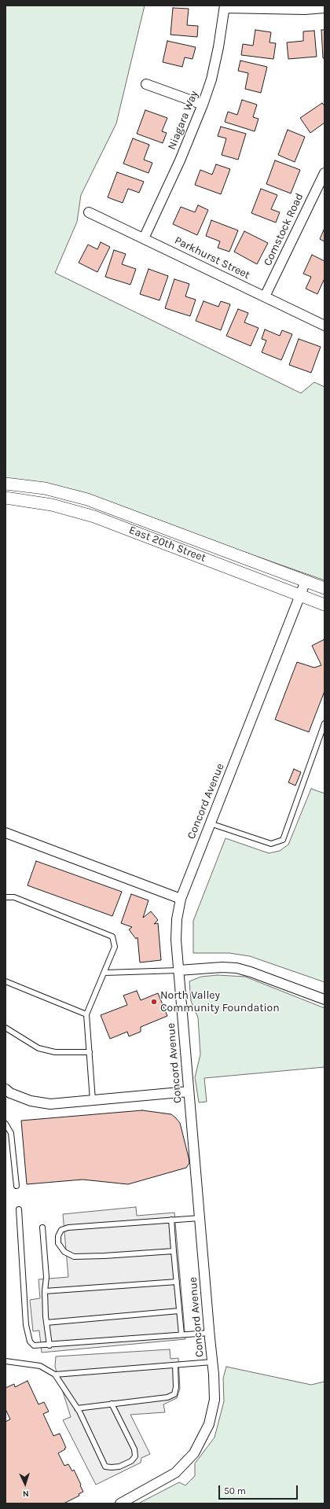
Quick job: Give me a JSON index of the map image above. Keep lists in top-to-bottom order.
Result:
{
  "streets": {
    "street": [
      "Niagara Way",
      "Comstock Road",
      "Parkhurst Street",
      "East 20th Street",
      "Concord Avenue"
    ]
  },
  "crossings": [
    ["Niagara Way", "Parkhurst Street"],
    ["Comstock Road", "Parkhurst Street"],
    ["East 20th Street", "Concord Avenue"]
  ],
  "places": ["North Valley Community Foundation"],
  "scale_bar": "50 m",
  "north": "bottom"
}
